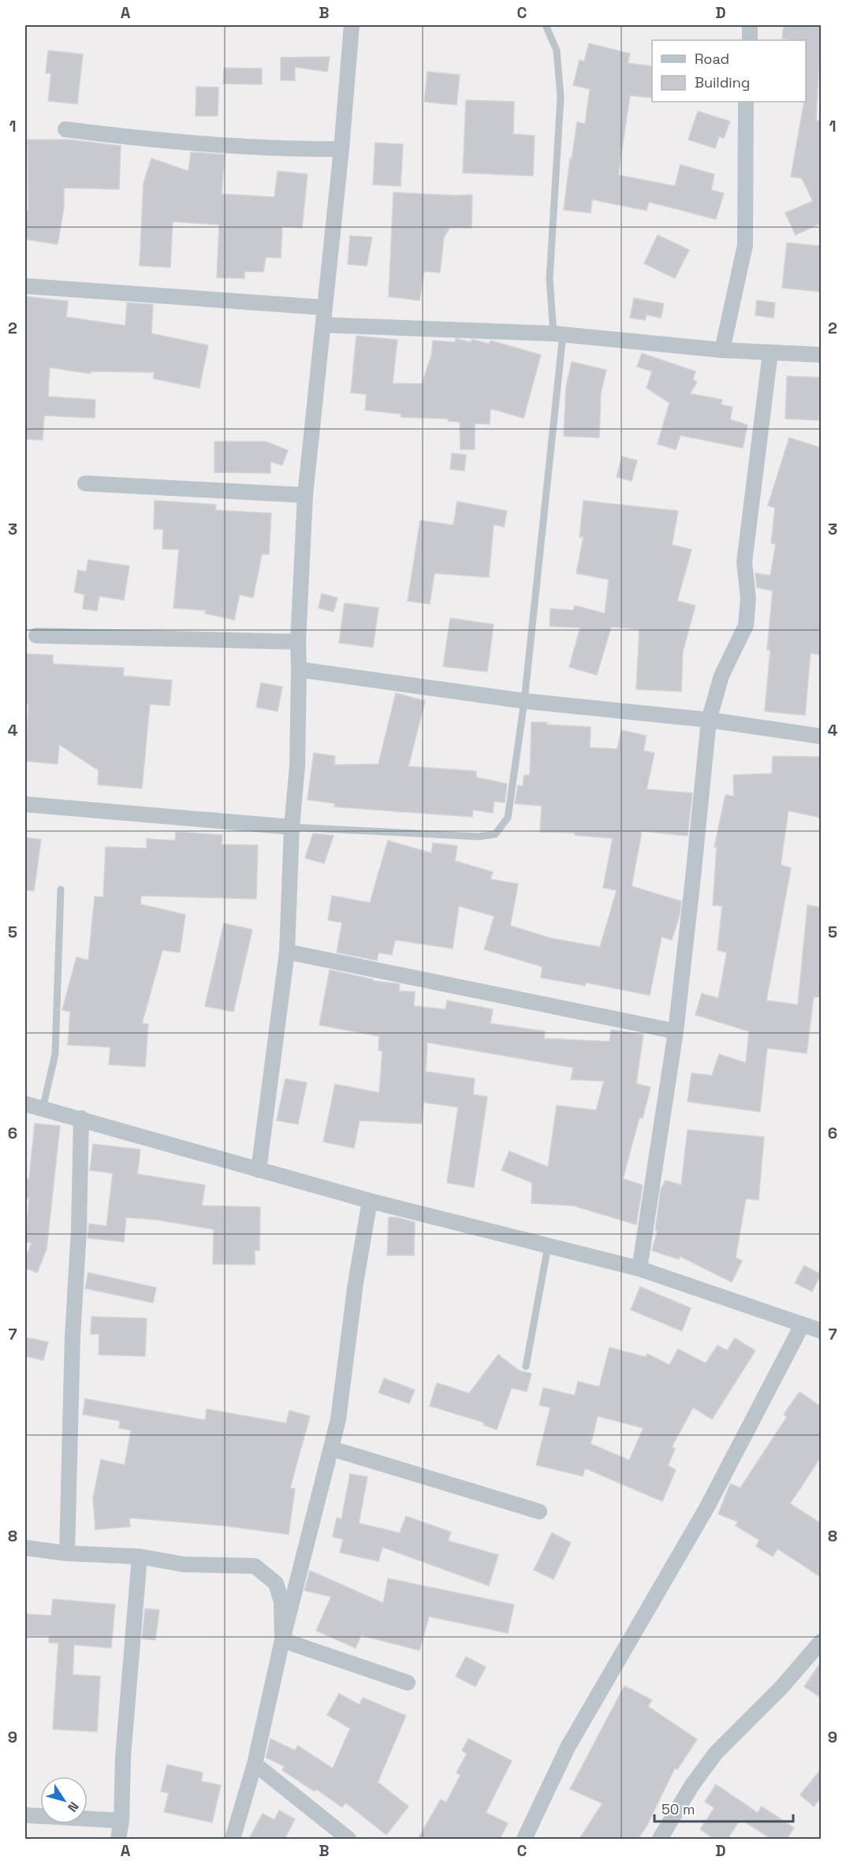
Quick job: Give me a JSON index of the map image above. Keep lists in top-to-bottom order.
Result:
{
  "legend": ["Road", "Building"],
  "scale_bar": "50 m",
  "north": "bottom right",
  "grid": {
    "columns": [
      "A",
      "B",
      "C",
      "D"
    ],
    "rows": [
      "1",
      "2",
      "3",
      "4",
      "5",
      "6",
      "7",
      "8",
      "9"
    ]
  }
}
